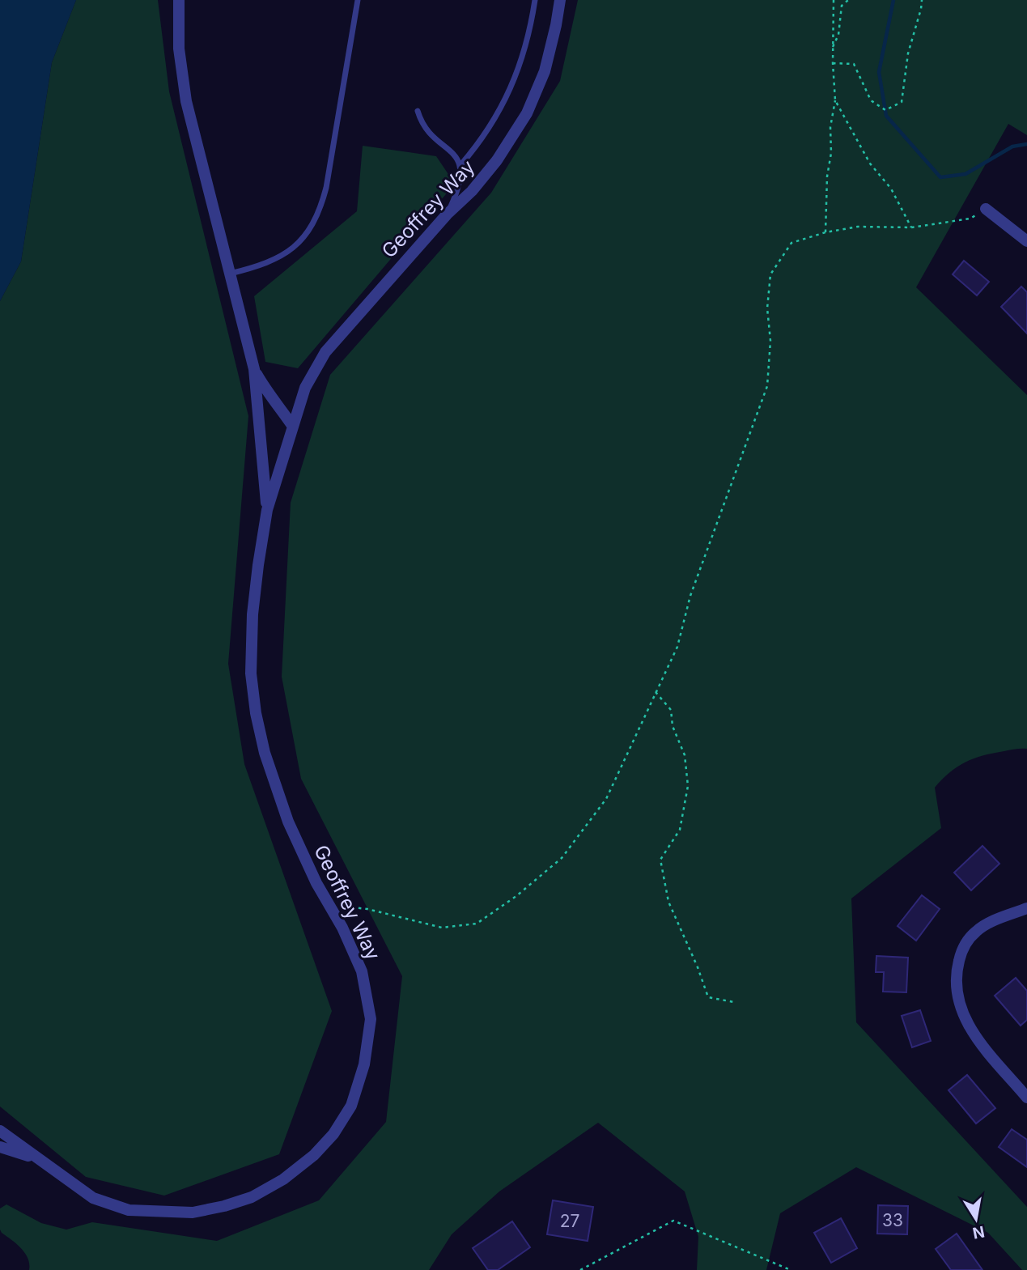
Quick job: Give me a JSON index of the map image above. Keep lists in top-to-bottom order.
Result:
{
  "streets": {
    "street": ["Geoffrey Way"]
  },
  "house_numbers": ["33", "27"],
  "north": "bottom"
}
